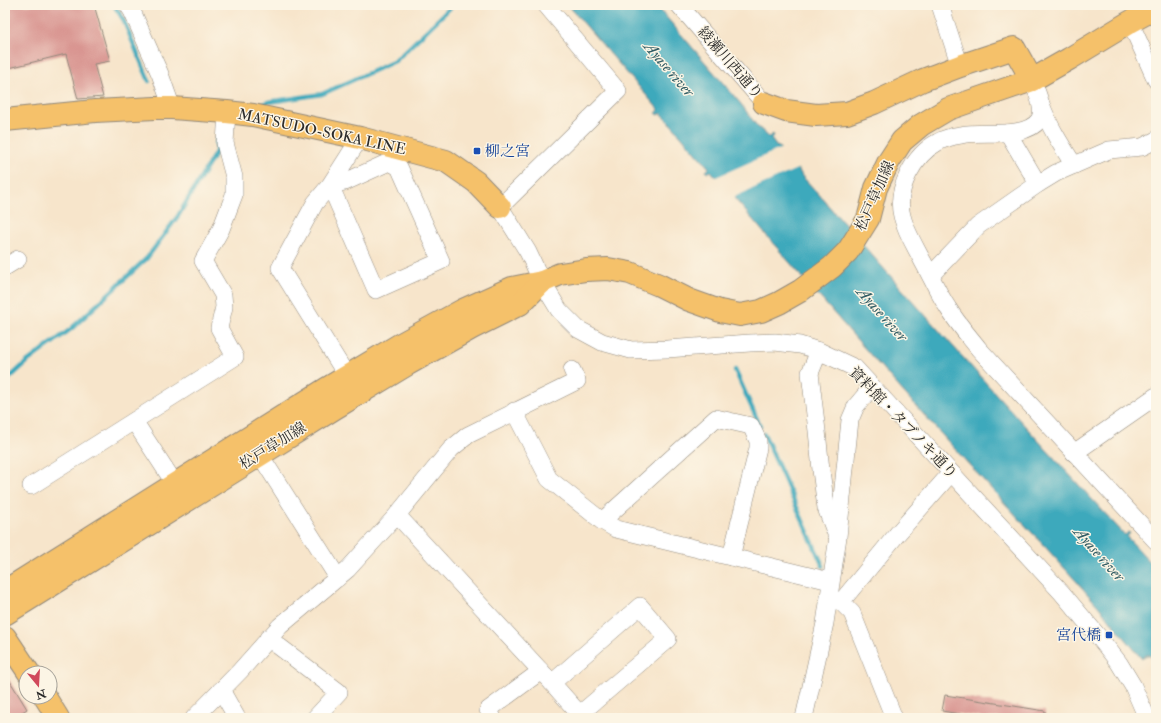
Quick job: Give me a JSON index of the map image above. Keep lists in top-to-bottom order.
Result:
{
  "streets": {
    "main road": ["MATSUDO-SOKA LINE", "松戸草加線"],
    "street": ["綾瀬川西通り", "資料館・タブノキ通り"]
  },
  "crossings": [
    ["MATSUDO-SOKA LINE", "資料館・タブノキ通り"],
    ["松戸草加線", "資料館・タブノキ通り"]
  ],
  "water": ["Ayase river"],
  "places": {
    "transit": ["柳之宮", "宮代橋"]
  },
  "north": "bottom"
}
